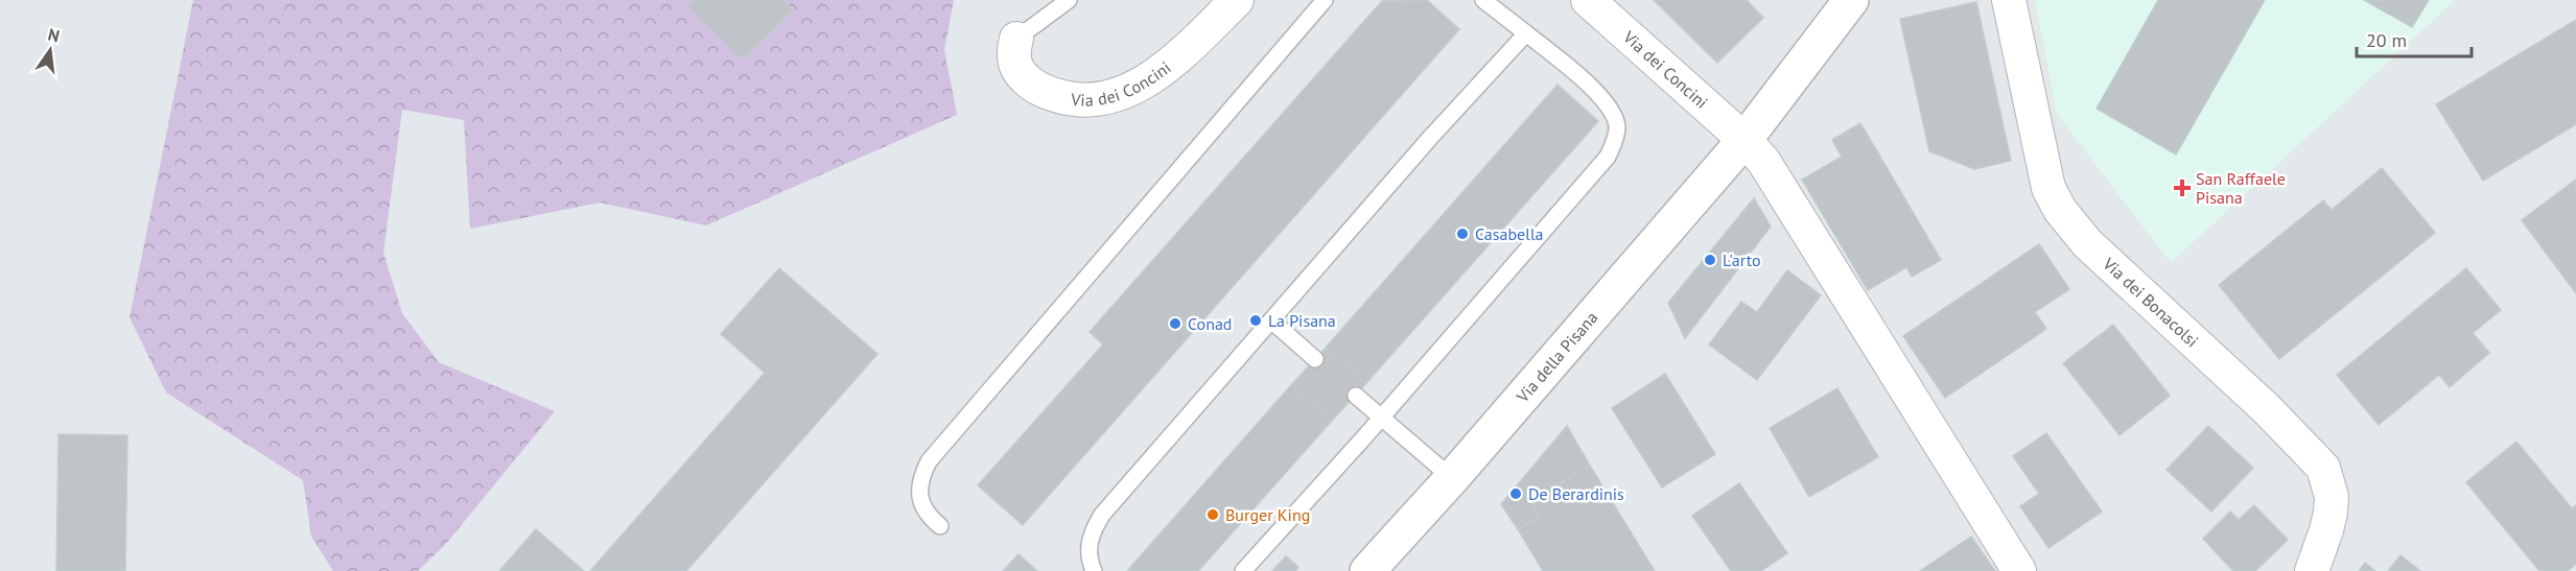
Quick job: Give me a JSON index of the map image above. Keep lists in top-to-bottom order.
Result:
{
  "streets": {
    "main road": ["Via della Pisana"],
    "street": ["Via dei Concini", "Via dei Bonacolsi"]
  },
  "crossings": [
    ["Via dei Concini", "Via della Pisana"]
  ],
  "places": {
    "health": ["San Raffaele Pisana"],
    "other": [
      "Casabella",
      "L'arto",
      "La Pisana",
      "Conad",
      "De Berardinis",
      "Burger King"
    ]
  },
  "scale_bar": "20 m",
  "north": "top"
}
